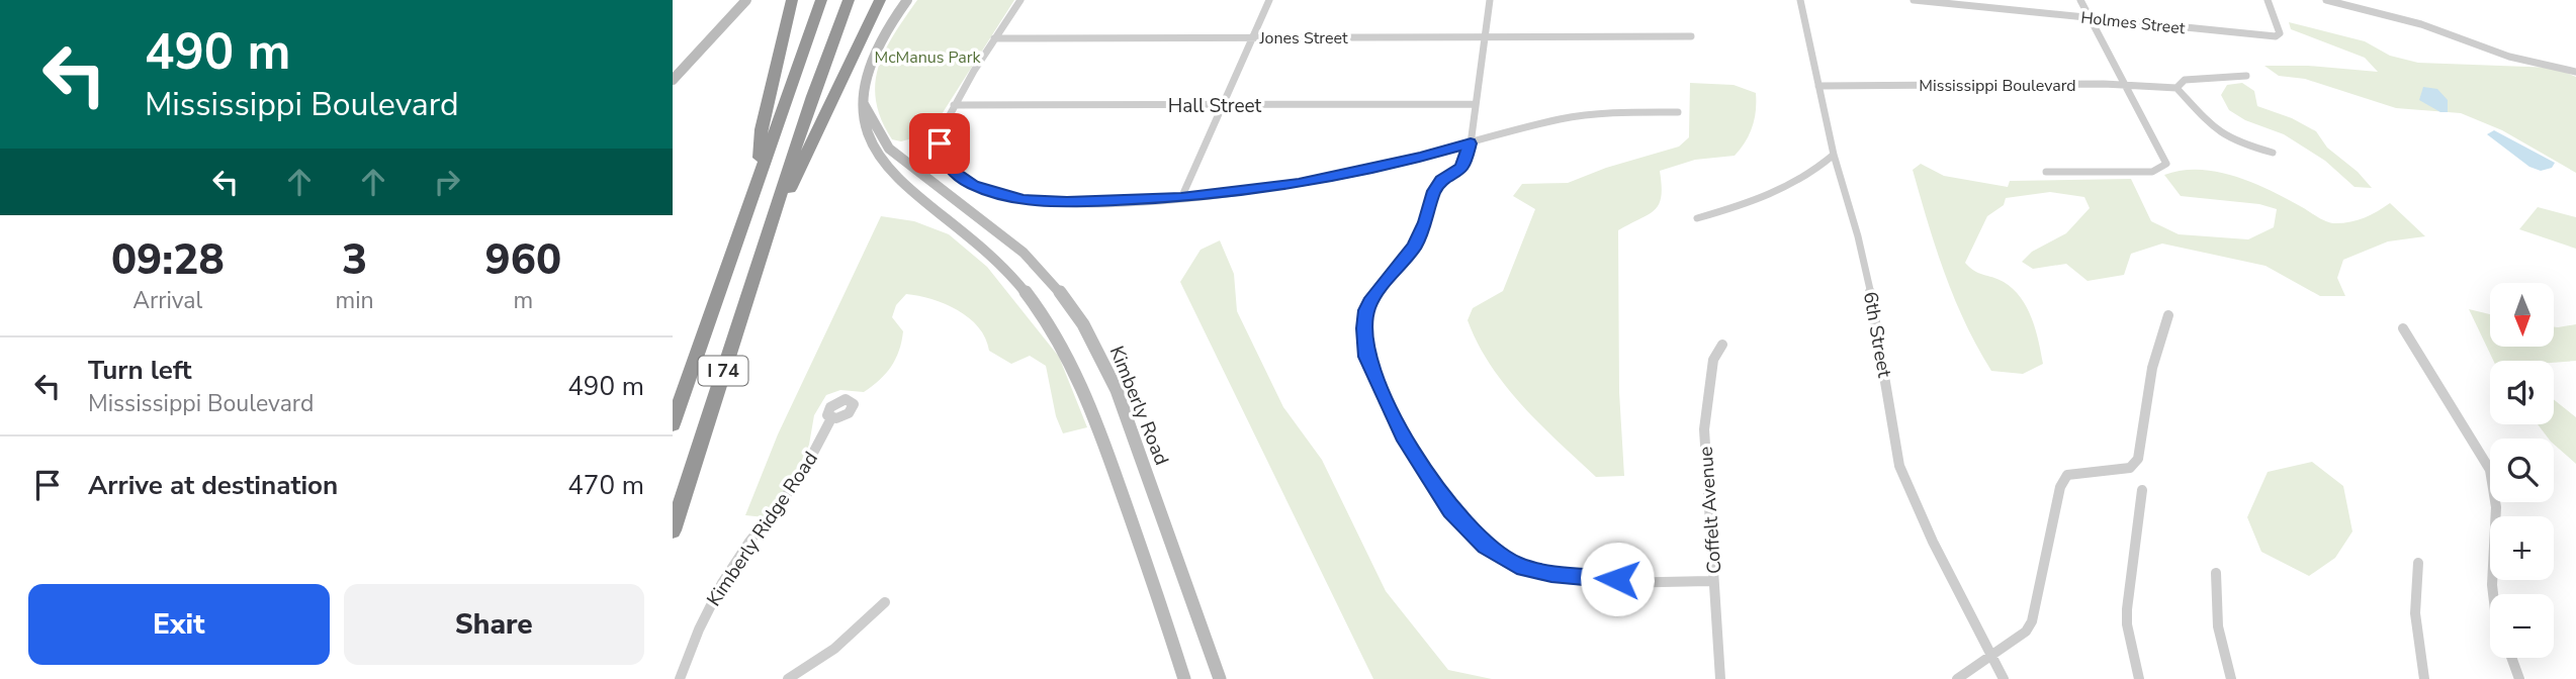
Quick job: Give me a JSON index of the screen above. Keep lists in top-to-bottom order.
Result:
{
  "streets": {
    "highway": ["I 74"],
    "main road": ["Kimberly Road"],
    "street": [
      "Holmes Street",
      "Jones Street",
      "Mississippi Boulevard",
      "Hall Street",
      "6th Street",
      "Coffelt Avenue",
      "Kimberly Ridge Road"
    ]
  },
  "crossings": [
    ["Mississippi Boulevard", "6th Street"]
  ],
  "parks": ["McManus Park"],
  "north": "bottom",
  "page": {
    "turn": ["490 m", "Mississippi Boulevard"],
    "eta": [
      "09:28",
      "Arrival",
      "3",
      "min",
      "960",
      "m"
    ],
    "map_buttons": ["+", "−"],
    "list": [
      {
        "name": "Turn left",
        "note": "Mississippi Boulevard",
        "value": "490 m"
      },
      {
        "name": "Arrive at destination",
        "value": "470 m"
      }
    ],
    "buttons": ["Exit", "Share"]
  }
}
